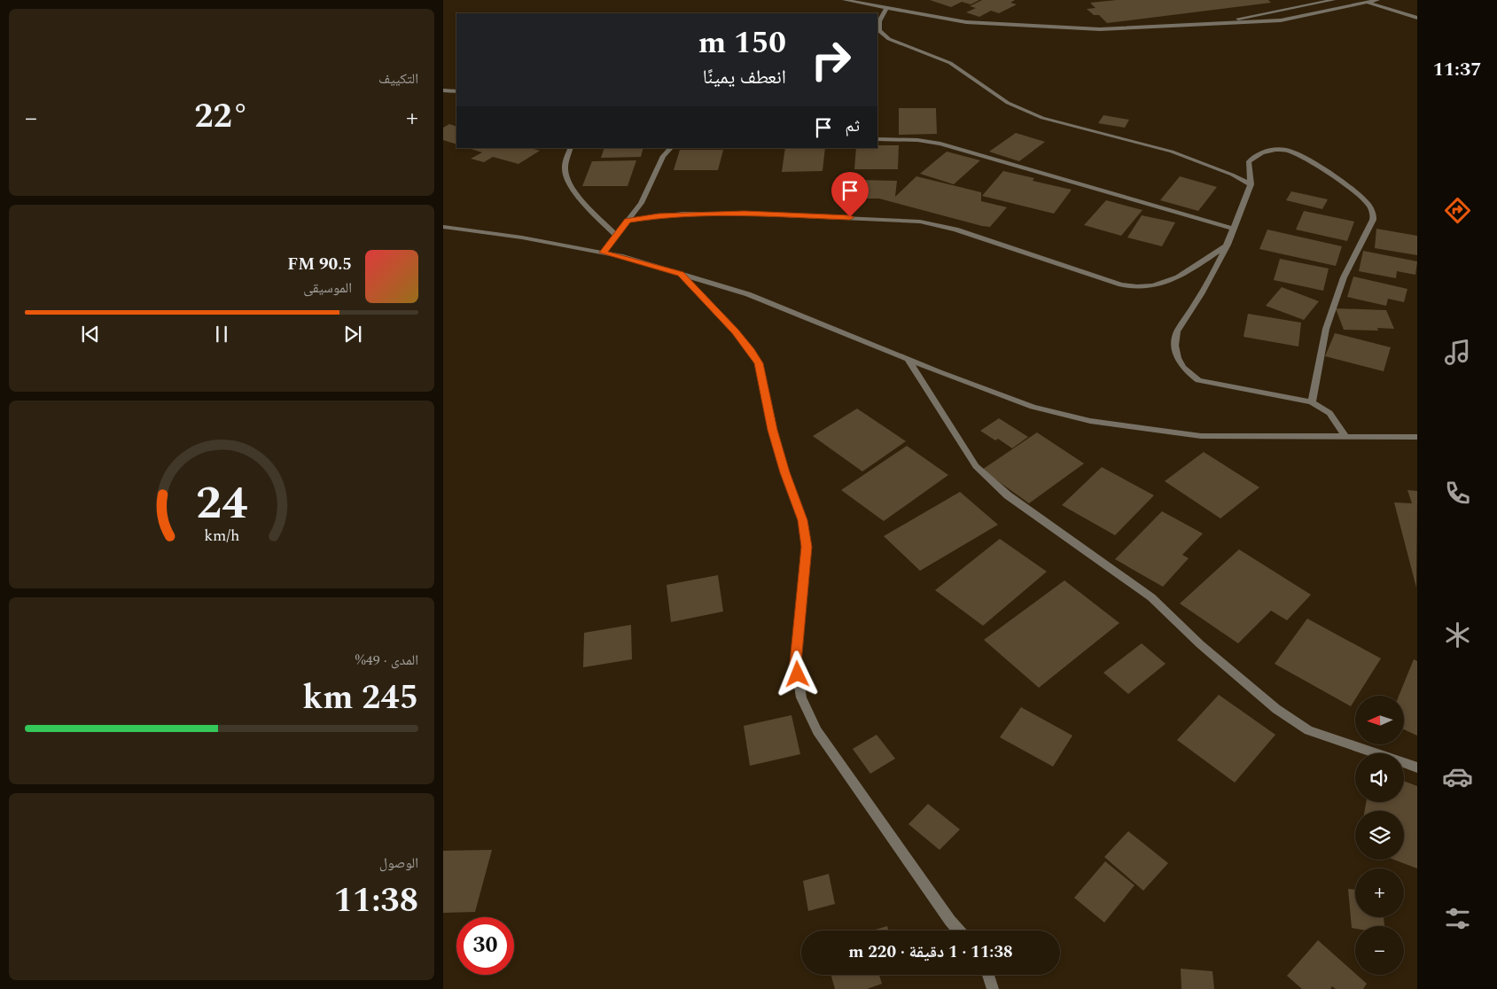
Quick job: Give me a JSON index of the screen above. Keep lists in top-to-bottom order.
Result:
{
  "north": "left",
  "page": {
    "tabs": "11:37",
    "tile": [
      "التكييف",
      ["المدى · 49%", "245 km"],
      ["الوصول", "11:38"]
    ],
    "turn": ["150 m", "انعطف يمينًا"],
    "heat": ["−", "22°", "+"],
    "then": "ثم",
    "song": ["90.5 FM", "الموسيقى"],
    "map_buttons": ["+", "−"],
    "limit": "30",
    "trip": "11:38 · 1 دقيقة · 220 m",
    "gauge": ["24", "km/h"]
  }
}
